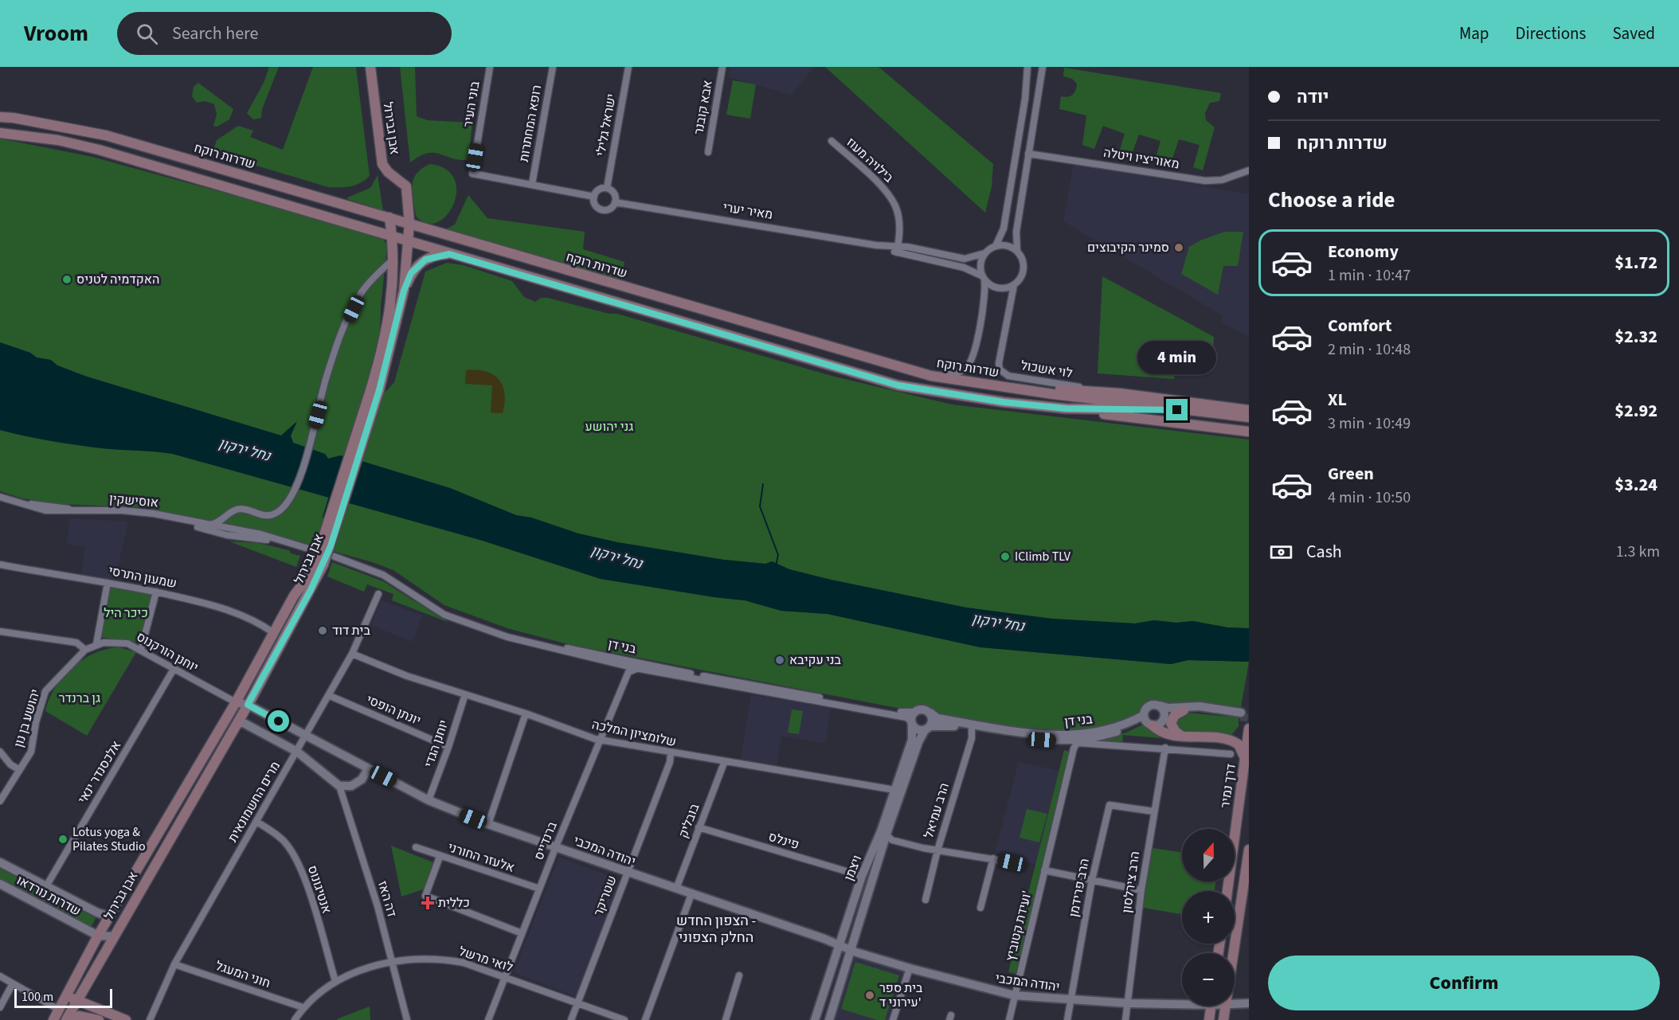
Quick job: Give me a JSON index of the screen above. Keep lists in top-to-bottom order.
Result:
{
  "streets": {
    "main road": ["אבן גבירול", "שדרות רוקח", "דרך נמיר"],
    "street": [
      "בוני העיר",
      "אבא קובנר",
      "רופא המחתרות",
      "ישראל גלילי",
      "מאוריציו ויטלה",
      "בילויה מעוז",
      "מאיר יערי",
      "לוי אשכול",
      "אוסישקין",
      "שמעון התרסי",
      "בני דן",
      "יוחנן הורקנוס",
      "יונתן הופסי",
      "יהושע בן נון",
      "שלומציון המלכה",
      "יוחנן הגדי",
      "אלכסנדר ינאי",
      "מרים החשמונאית",
      "הרב עמיאל",
      "בובליק",
      "ברנדייס",
      "פינלס",
      "יהודה המכבי",
      "אלעזר החורני",
      "ויצמן",
      "הרב צירלסון",
      "הרב פרידמן",
      "אנטיגונוס",
      "שדרות נורדאו",
      "שטריקר",
      "דה האז",
      "ועידת קטוביץ'",
      "לואי מרשל",
      "חוני המעגל"
    ]
  },
  "crossings": [
    ["בוני העיר", "רופא המחתרות"],
    ["ישראל גלילי", "מאיר יערי"],
    ["אבן גבירול", "שדרות רוקח"],
    ["אבן גבירול", "שמעון התרסי"],
    ["אבן גבירול", "יוחנן הורקנוס"],
    ["אבן גבירול", "יהודה המכבי"],
    ["אבן גבירול", "שדרות נורדאו"],
    ["בילויה מעוז", "מאיר יערי"],
    ["מאיר יערי", "לוי אשכול"],
    ["בני דן", "הרב עמיאל"],
    ["בני דן", "ברנדייס"],
    ["בני דן", "ויצמן"],
    ["בני דן", "הרב צירלסון"],
    ["בני דן", "ועידת קטוביץ'"],
    ["יוחנן הורקנוס", "יהושע בן נון"],
    ["יוחנן הורקנוס", "אלכסנדר ינאי"],
    ["יוחנן הורקנוס", "יהודה המכבי"],
    ["יונתן הופסי", "יוחנן הגדי"],
    ["יונתן הופסי", "מרים החשמונאית"],
    ["שלומציון המלכה", "יוחנן הגדי"],
    ["שלומציון המלכה", "מרים החשמונאית"],
    ["שלומציון המלכה", "בובליק"],
    ["שלומציון המלכה", "ברנדייס"],
    ["שלומציון המלכה", "ויצמן"],
    ["שלומציון המלכה", "שטריקר"],
    ["יוחנן הגדי", "יהודה המכבי"],
    ["אלכסנדר ינאי", "שדרות נורדאו"],
    ["מרים החשמונאית", "יהודה המכבי"],
    ["מרים החשמונאית", "אנטיגונוס"],
    ["מרים החשמונאית", "חוני המעגל"],
    ["בובליק", "פינלס"],
    ["בובליק", "יהודה המכבי"],
    ["ברנדייס", "יהודה המכבי"],
    ["ברנדייס", "אלעזר החורני"],
    ["ברנדייס", "לואי מרשל"],
    ["פינלס", "ויצמן"],
    ["יהודה המכבי", "ויצמן"],
    ["יהודה המכבי", "הרב צירלסון"],
    ["יהודה המכבי", "הרב פרידמן"],
    ["יהודה המכבי", "שטריקר"],
    ["יהודה המכבי", "ועידת קטוביץ'"],
    ["הרב צירלסון", "הרב פרידמן"],
    ["אנטיגונוס", "לואי מרשל"],
    ["שטריקר", "לואי מרשל"],
    ["דה האז", "לואי מרשל"],
    ["לואי מרשל", "חוני המעגל"]
  ],
  "districts": ["הצפון החדש - החלק הצפוני"],
  "water": ["נחל ירקון"],
  "parks": ["גני יהושע", "כיכר היל", "גן ברנדר"],
  "places": {
    "other": [
      "סמינר הקיבוצים",
      "האקדמיה לטניס",
      "IClimb TLV",
      "בית דוד",
      "בני עקיבא",
      "Lotus yoga & Pilates Studio",
      "בית ספר עירוני ד'"
    ],
    "health": ["כללית"]
  },
  "scale_bar": "100 m",
  "north": "top",
  "page": {
    "header": "Vroom",
    "search": "Search here",
    "nav": ["Map", "Directions", "Saved"],
    "banner": ["יודה", "שדרות רוקח"],
    "heading": "Choose a ride",
    "list": [
      {
        "name": "Economy",
        "note": "1 min · 10:47",
        "value": "$1.72"
      },
      {
        "name": "Comfort",
        "note": "2 min · 10:48",
        "value": "$2.32"
      },
      {
        "name": "XL",
        "note": "3 min · 10:49",
        "value": "$2.92"
      },
      {
        "name": "Green",
        "note": "4 min · 10:50",
        "value": "$3.24"
      }
    ],
    "bubble": "4 min",
    "pay": ["Cash", "1.3 km"],
    "map_buttons": ["+", "−"],
    "buttons": "Confirm",
    "scale": "100 m"
  }
}
